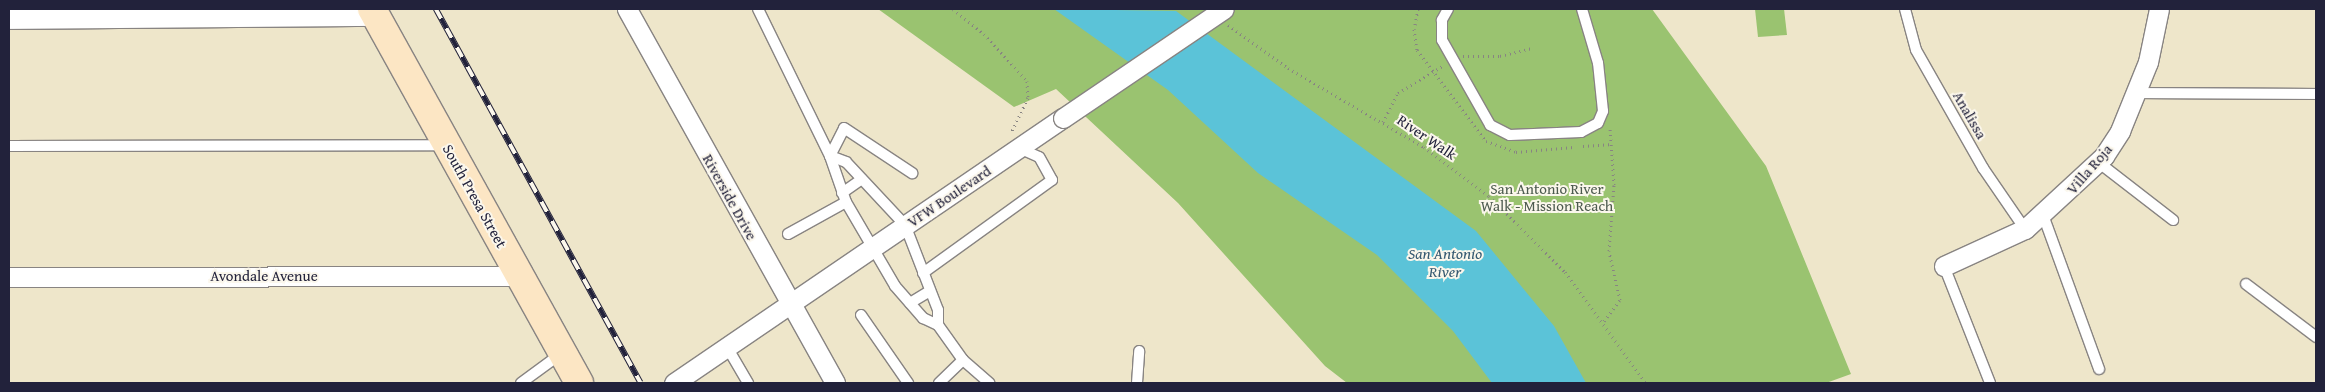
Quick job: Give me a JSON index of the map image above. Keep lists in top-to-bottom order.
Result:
{
  "streets": {
    "main road": ["South Presa Street"],
    "street": [
      "Villa Roja",
      "VFW Boulevard",
      "Riverside Drive",
      "Avondale Avenue"
    ],
    "lane": ["Analissa"],
    "path": ["River Walk"]
  },
  "crossings": [
    ["Analissa", "Villa Roja"],
    ["River Walk", "VFW Boulevard"],
    ["South Presa Street", "Avondale Avenue"],
    ["VFW Boulevard", "Riverside Drive"]
  ],
  "water": ["San Antonio River"],
  "parks": ["San Antonio River Walk - Mission Reach"]
}
